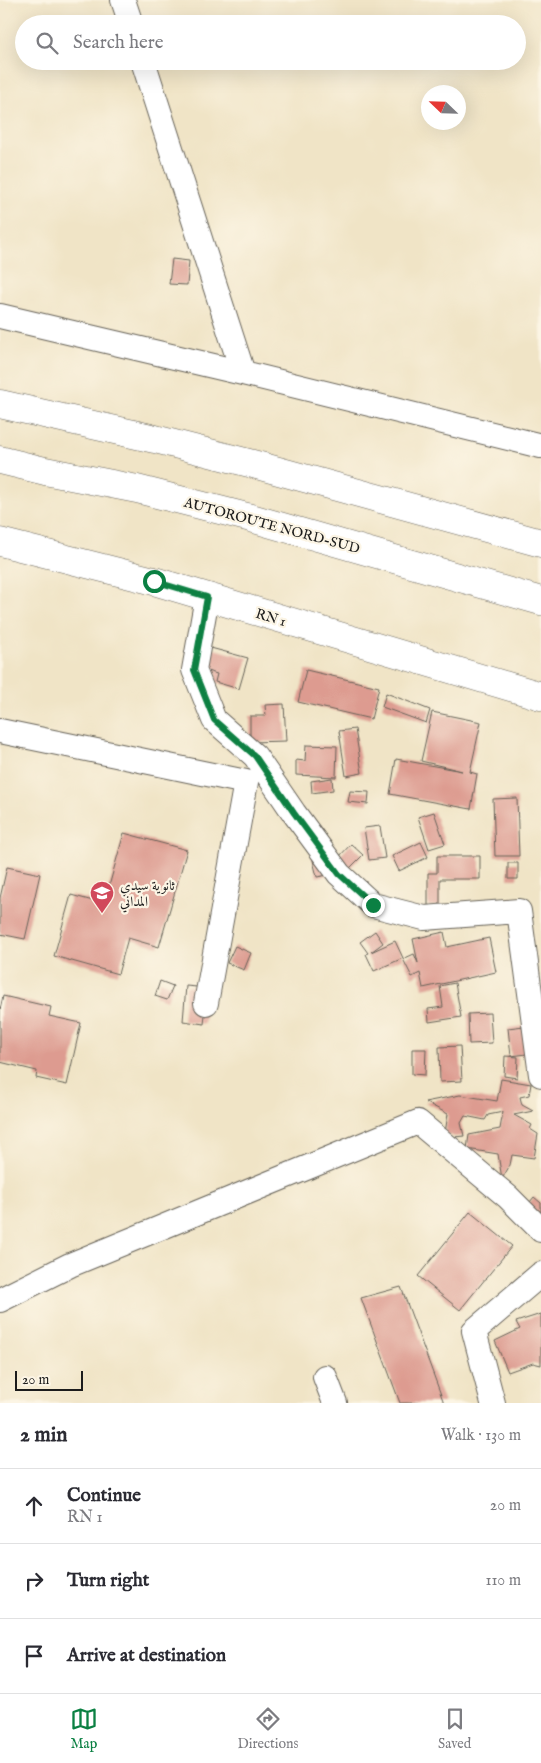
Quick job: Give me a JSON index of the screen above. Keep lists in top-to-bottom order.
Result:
{
  "streets": {
    "main road": ["AUTOROUTE NORD-SUD", "RN 1"]
  },
  "places": {
    "school or university": ["ثانوية سيدي المداني"]
  },
  "scale_bar": "20 m",
  "north": "top left",
  "page": {
    "search": "Search here",
    "scale": "20 m",
    "heading": ["2 min", "Walk · 130 m"],
    "list": [
      ["Continue", "RN 1", "20 m"],
      ["Turn right", "110 m"],
      "Arrive at destination"
    ],
    "nav": ["Map", "Directions", "Saved"]
  }
}
